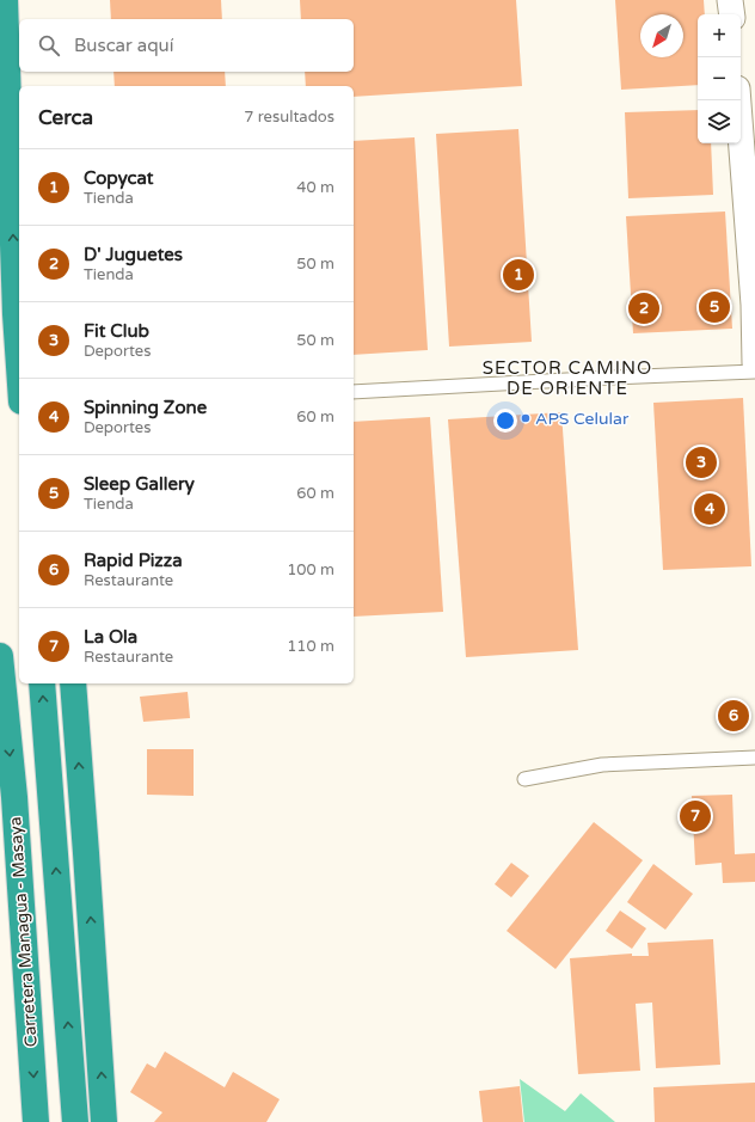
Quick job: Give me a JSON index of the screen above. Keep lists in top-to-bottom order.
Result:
{
  "streets": {
    "highway": ["Carretera Managua - Masaya"]
  },
  "districts": ["SECTOR CAMINO DE ORIENTE"],
  "places": ["APS Celular"],
  "north": "bottom left",
  "page": {
    "map_buttons": ["+", "−"],
    "search": "Buscar aquí",
    "heading": ["Cerca", "7 resultados"],
    "list": [
      {
        "mark": "1",
        "name": "Copycat",
        "note": "Tienda",
        "value": "40 m"
      },
      {
        "mark": "2",
        "name": "D' Juguetes",
        "note": "Tienda",
        "value": "50 m"
      },
      {
        "mark": "3",
        "name": "Fit Club",
        "note": "Deportes",
        "value": "50 m"
      },
      {
        "mark": "4",
        "name": "Spinning Zone",
        "note": "Deportes",
        "value": "60 m"
      },
      {
        "mark": "5",
        "name": "Sleep Gallery",
        "note": "Tienda",
        "value": "60 m"
      },
      {
        "mark": "6",
        "name": "Rapid Pizza",
        "note": "Restaurante",
        "value": "100 m"
      },
      {
        "mark": "7",
        "name": "La Ola",
        "note": "Restaurante",
        "value": "110 m"
      }
    ],
    "pins": [
      "1",
      "5",
      "2",
      "3",
      "4",
      "6",
      "7"
    ]
  }
}
